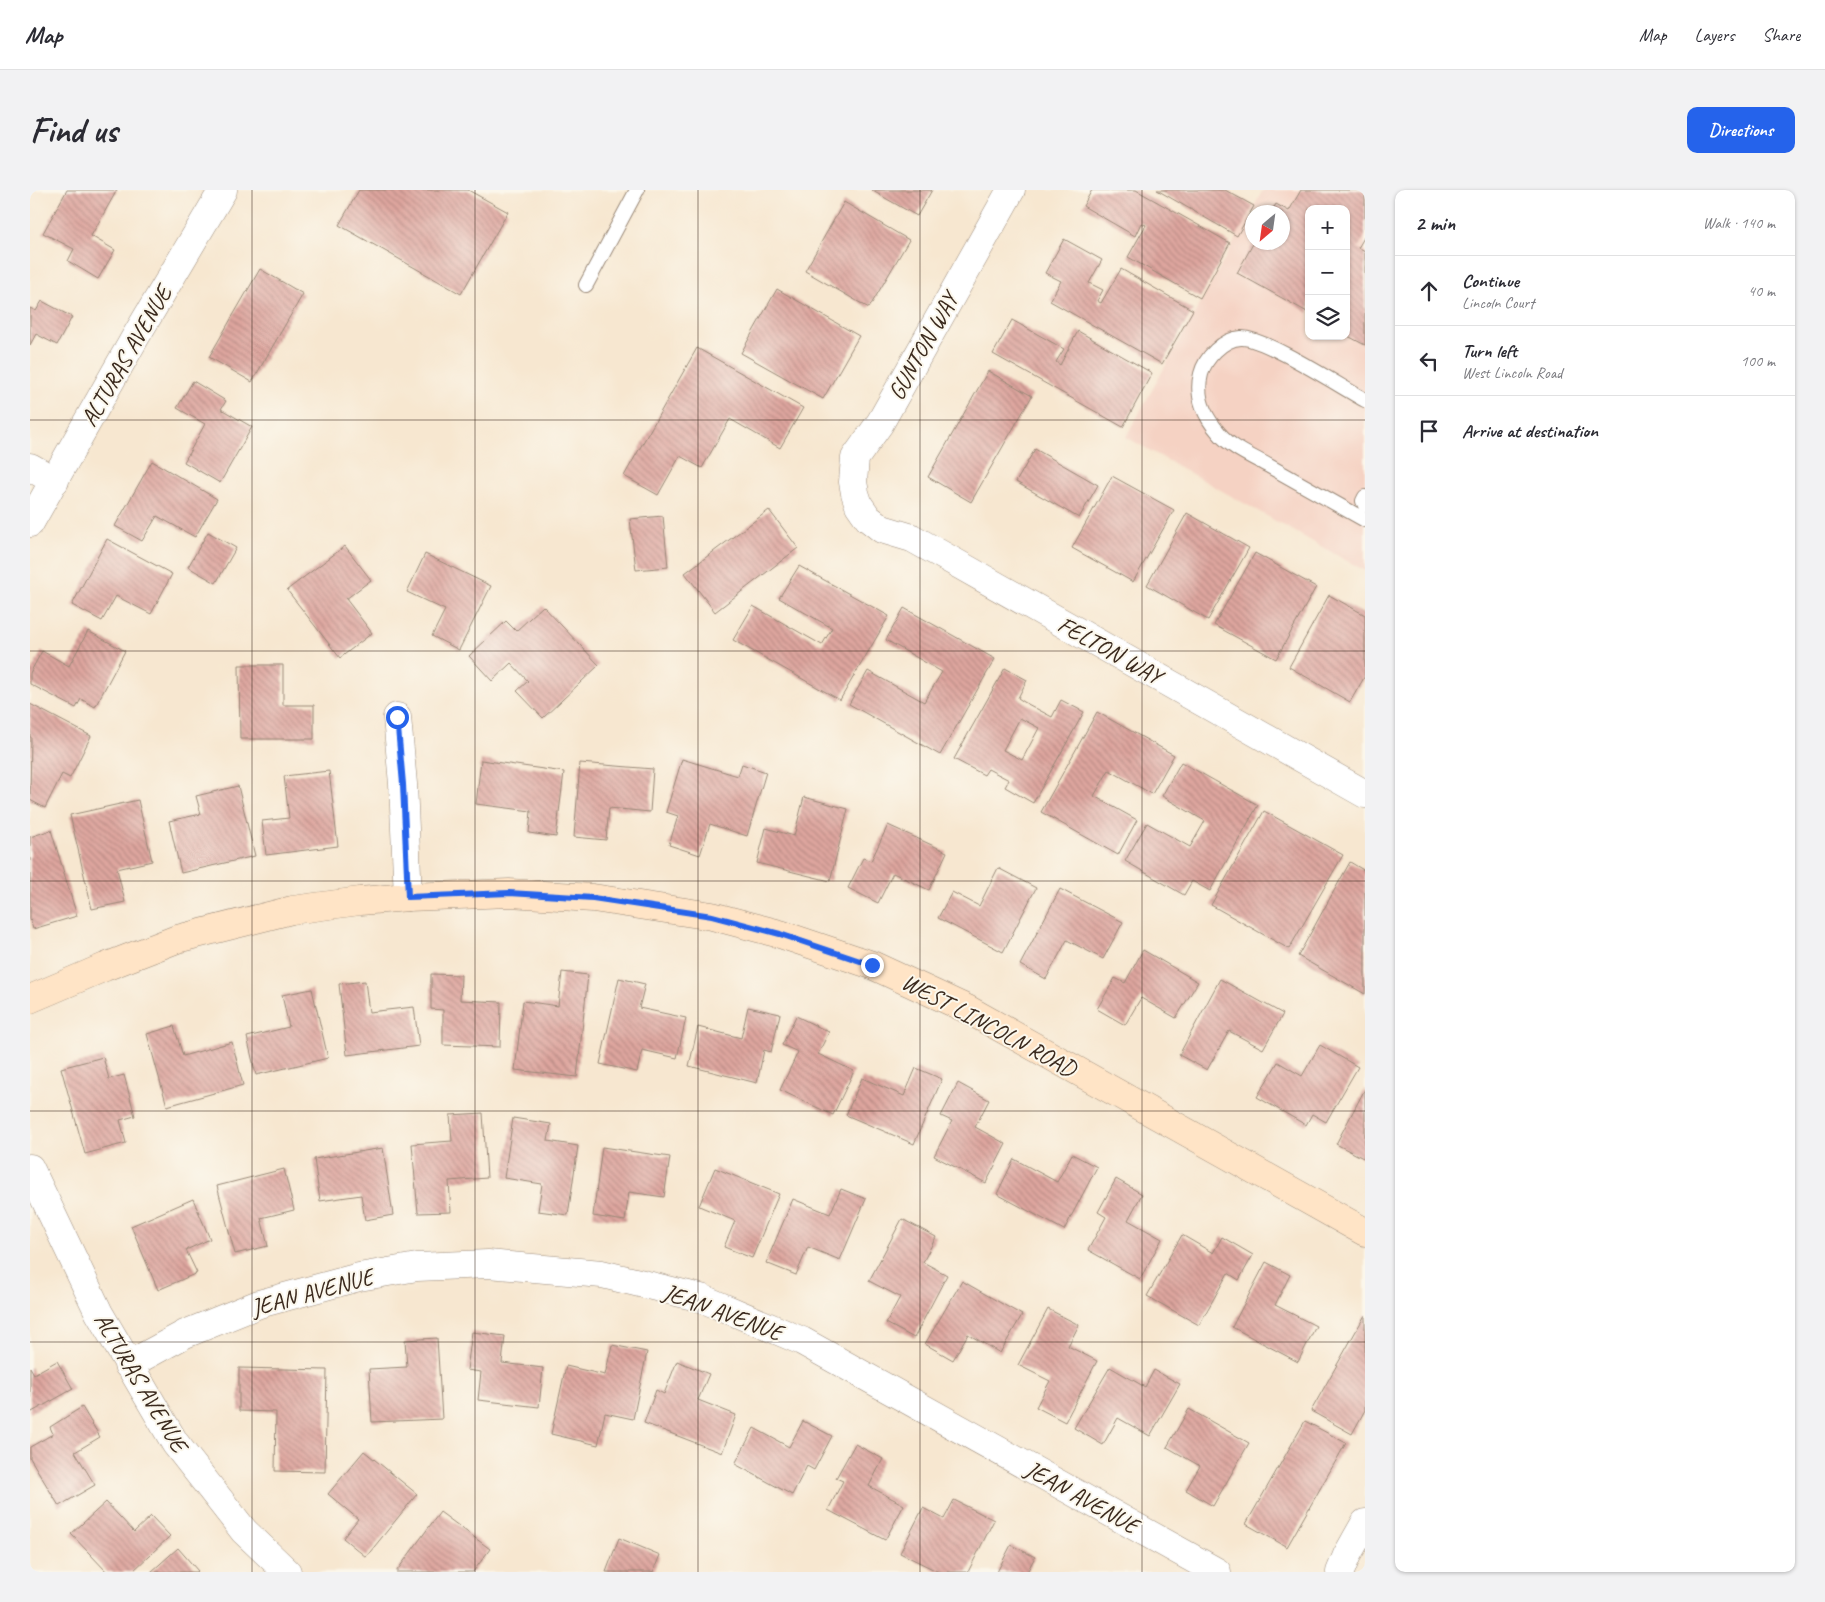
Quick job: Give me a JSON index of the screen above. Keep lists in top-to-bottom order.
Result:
{
  "streets": {
    "street": [
      "GUNTON WAY",
      "ALTURAS AVENUE",
      "FELTON WAY",
      "WEST LINCOLN ROAD",
      "JEAN AVENUE"
    ]
  },
  "crossings": [
    ["GUNTON WAY", "FELTON WAY"],
    ["ALTURAS AVENUE", "JEAN AVENUE"]
  ],
  "north": "bottom left",
  "page": {
    "header": "Map",
    "nav": ["Map", "Layers", "Share"],
    "buttons": "Directions",
    "title": "Find us",
    "heading": ["2 min", "Walk · 140 m"],
    "map_buttons": ["+", "−"],
    "list": [
      ["Continue", "Lincoln Court", "40 m"],
      ["Turn left", "West Lincoln Road", "100 m"],
      "Arrive at destination"
    ]
  }
}
